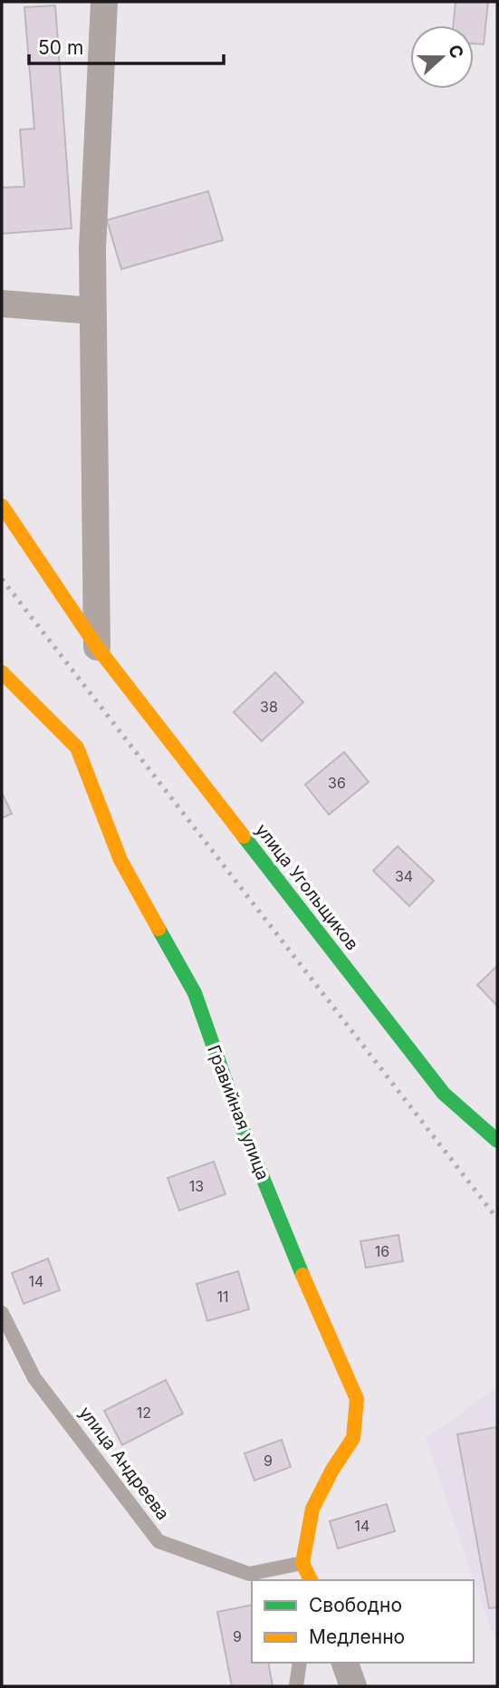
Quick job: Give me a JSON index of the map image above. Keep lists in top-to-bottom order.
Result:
{
  "streets": {
    "street": ["улица Угольщиков", "Гравийная улица"],
    "lane": ["улица Андреева"]
  },
  "crossings": [
    ["Гравийная улица", "улица Андреева"]
  ],
  "house_numbers": [
    "38",
    "36",
    "34",
    "13",
    "16",
    "14",
    "11",
    "12",
    "9",
    "14",
    "9"
  ],
  "legend": ["Свободно", "Медленно"],
  "scale_bar": "50 m",
  "north": "right"
}
